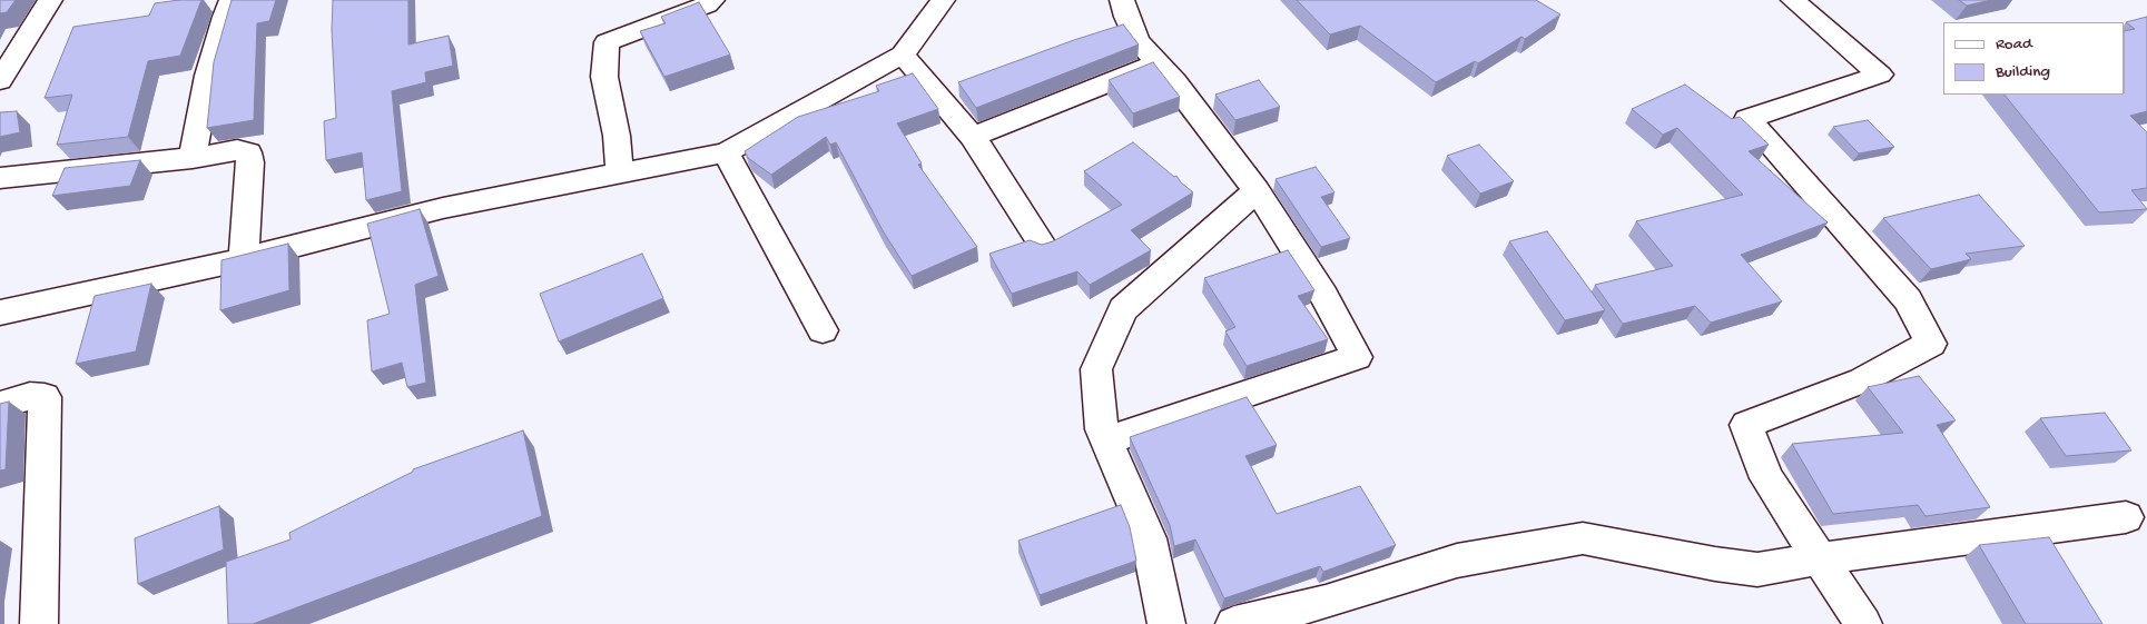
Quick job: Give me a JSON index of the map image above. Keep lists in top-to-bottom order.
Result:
{
  "legend": ["Road", "Building"]
}
